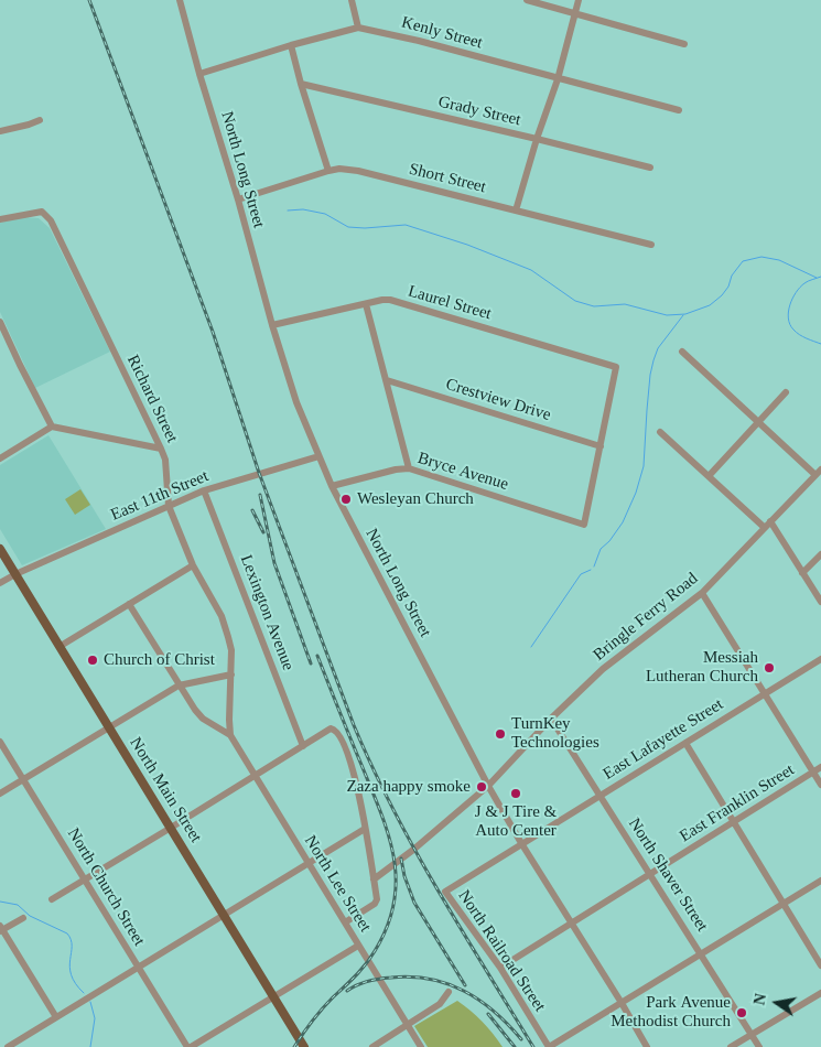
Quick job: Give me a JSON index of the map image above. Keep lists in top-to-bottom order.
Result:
{
  "streets": {
    "main road": ["North Main Street"],
    "street": [
      "Kenly Street",
      "Grady Street",
      "North Long Street",
      "Short Street",
      "Laurel Street",
      "Richard Street",
      "Crestview Drive",
      "Bryce Avenue",
      "East 11th Street",
      "Lexington Avenue",
      "Bringle Ferry Road",
      "East Lafayette Street",
      "East Franklin Street",
      "North Shaver Street",
      "North Lee Street",
      "North Church Street",
      "North Railroad Street"
    ]
  },
  "crossings": [
    ["Kenly Street", "North Long Street"],
    ["North Long Street", "Short Street"],
    ["North Long Street", "Laurel Street"],
    ["North Long Street", "Bryce Avenue"],
    ["North Long Street", "East 11th Street"],
    ["North Long Street", "Bringle Ferry Road"],
    ["North Long Street", "East Lafayette Street"],
    ["North Long Street", "East Franklin Street"],
    ["North Long Street", "North Railroad Street"],
    ["Laurel Street", "Crestview Drive"],
    ["Laurel Street", "Bryce Avenue"],
    ["Richard Street", "East 11th Street"],
    ["Richard Street", "North Lee Street"],
    ["Crestview Drive", "Bryce Avenue"],
    ["East 11th Street", "Lexington Avenue"],
    ["East 11th Street", "North Main Street"],
    ["Bringle Ferry Road", "North Shaver Street"],
    ["East Lafayette Street", "North Shaver Street"],
    ["East Lafayette Street", "North Railroad Street"],
    ["East Franklin Street", "North Shaver Street"],
    ["East Franklin Street", "North Railroad Street"]
  ],
  "places": [
    "Wesleyan Church",
    "Church of Christ",
    "Messiah Lutheran Church",
    "TurnKey Technologies",
    "Zaza happy smoke",
    "J & J Tire & Auto Center",
    "Park Avenue Methodist Church"
  ],
  "north": "left"
}
